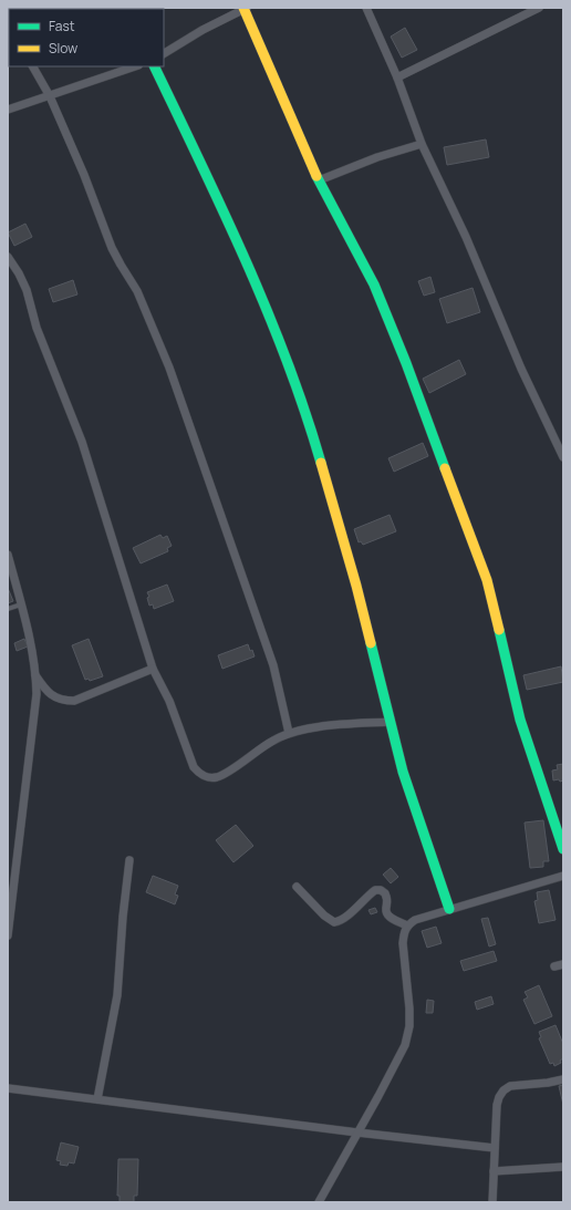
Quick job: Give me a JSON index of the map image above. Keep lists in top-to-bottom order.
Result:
{
  "legend": ["Fast", "Slow"]
}
